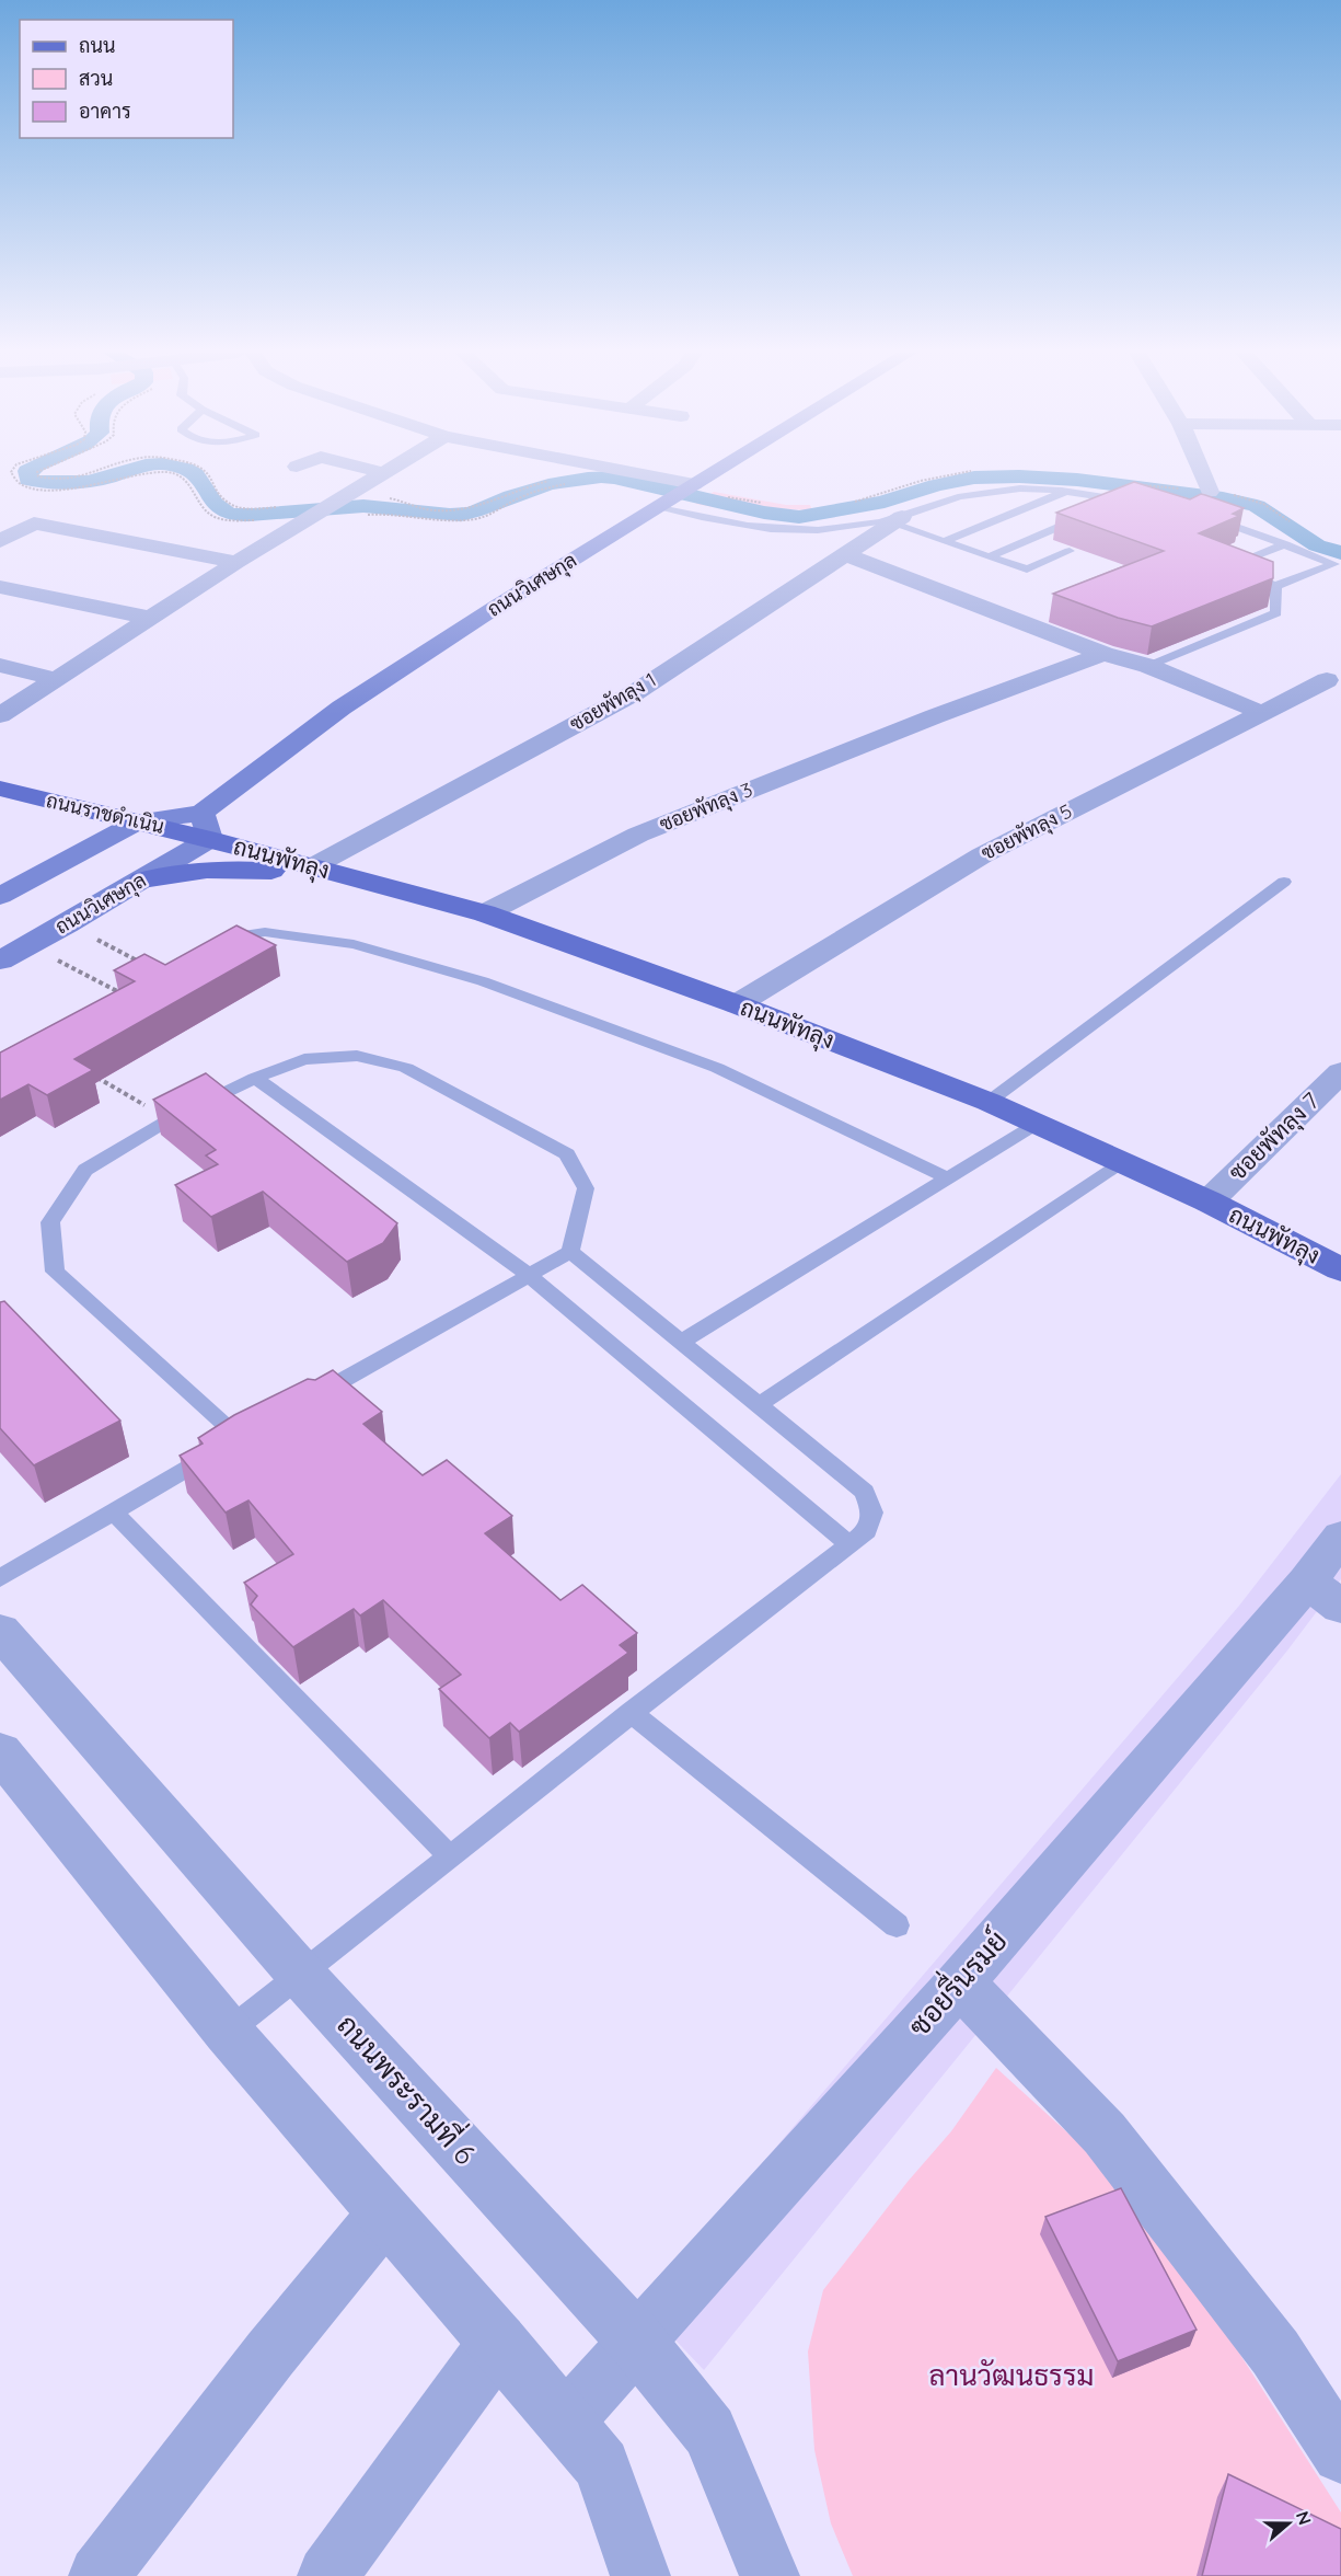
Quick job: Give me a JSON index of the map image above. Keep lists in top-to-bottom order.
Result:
{
  "streets": {
    "main road": ["ถนนวิเศษกุล", "ถนนราชดำเนิน", "ถนนพัทลุง"],
    "street": [
      "ซอยพัทลุง 1",
      "ซอยพัทลุง 3",
      "ซอยพัทลุง 5",
      "ซอยพัทลุง 7",
      "ซอยรื่นรมย์",
      "ถนนพระรามที่ 6"
    ]
  },
  "crossings": [
    ["ถนนวิเศษกุล", "ถนนราชดำเนิน"],
    ["ถนนวิเศษกุล", "ถนนพัทลุง"],
    ["ซอยพัทลุง 1", "ถนนพัทลุง"],
    ["ซอยพัทลุง 3", "ถนนพัทลุง"],
    ["ซอยพัทลุง 5", "ถนนพัทลุง"],
    ["ถนนพัทลุง", "ซอยพัทลุง 7"],
    ["ซอยรื่นรมย์", "ถนนพระรามที่ 6"]
  ],
  "parks": ["ลานวัฒนธรรม"],
  "legend": ["ถนน", "สวน", "อาคาร"],
  "north": "right"
}
